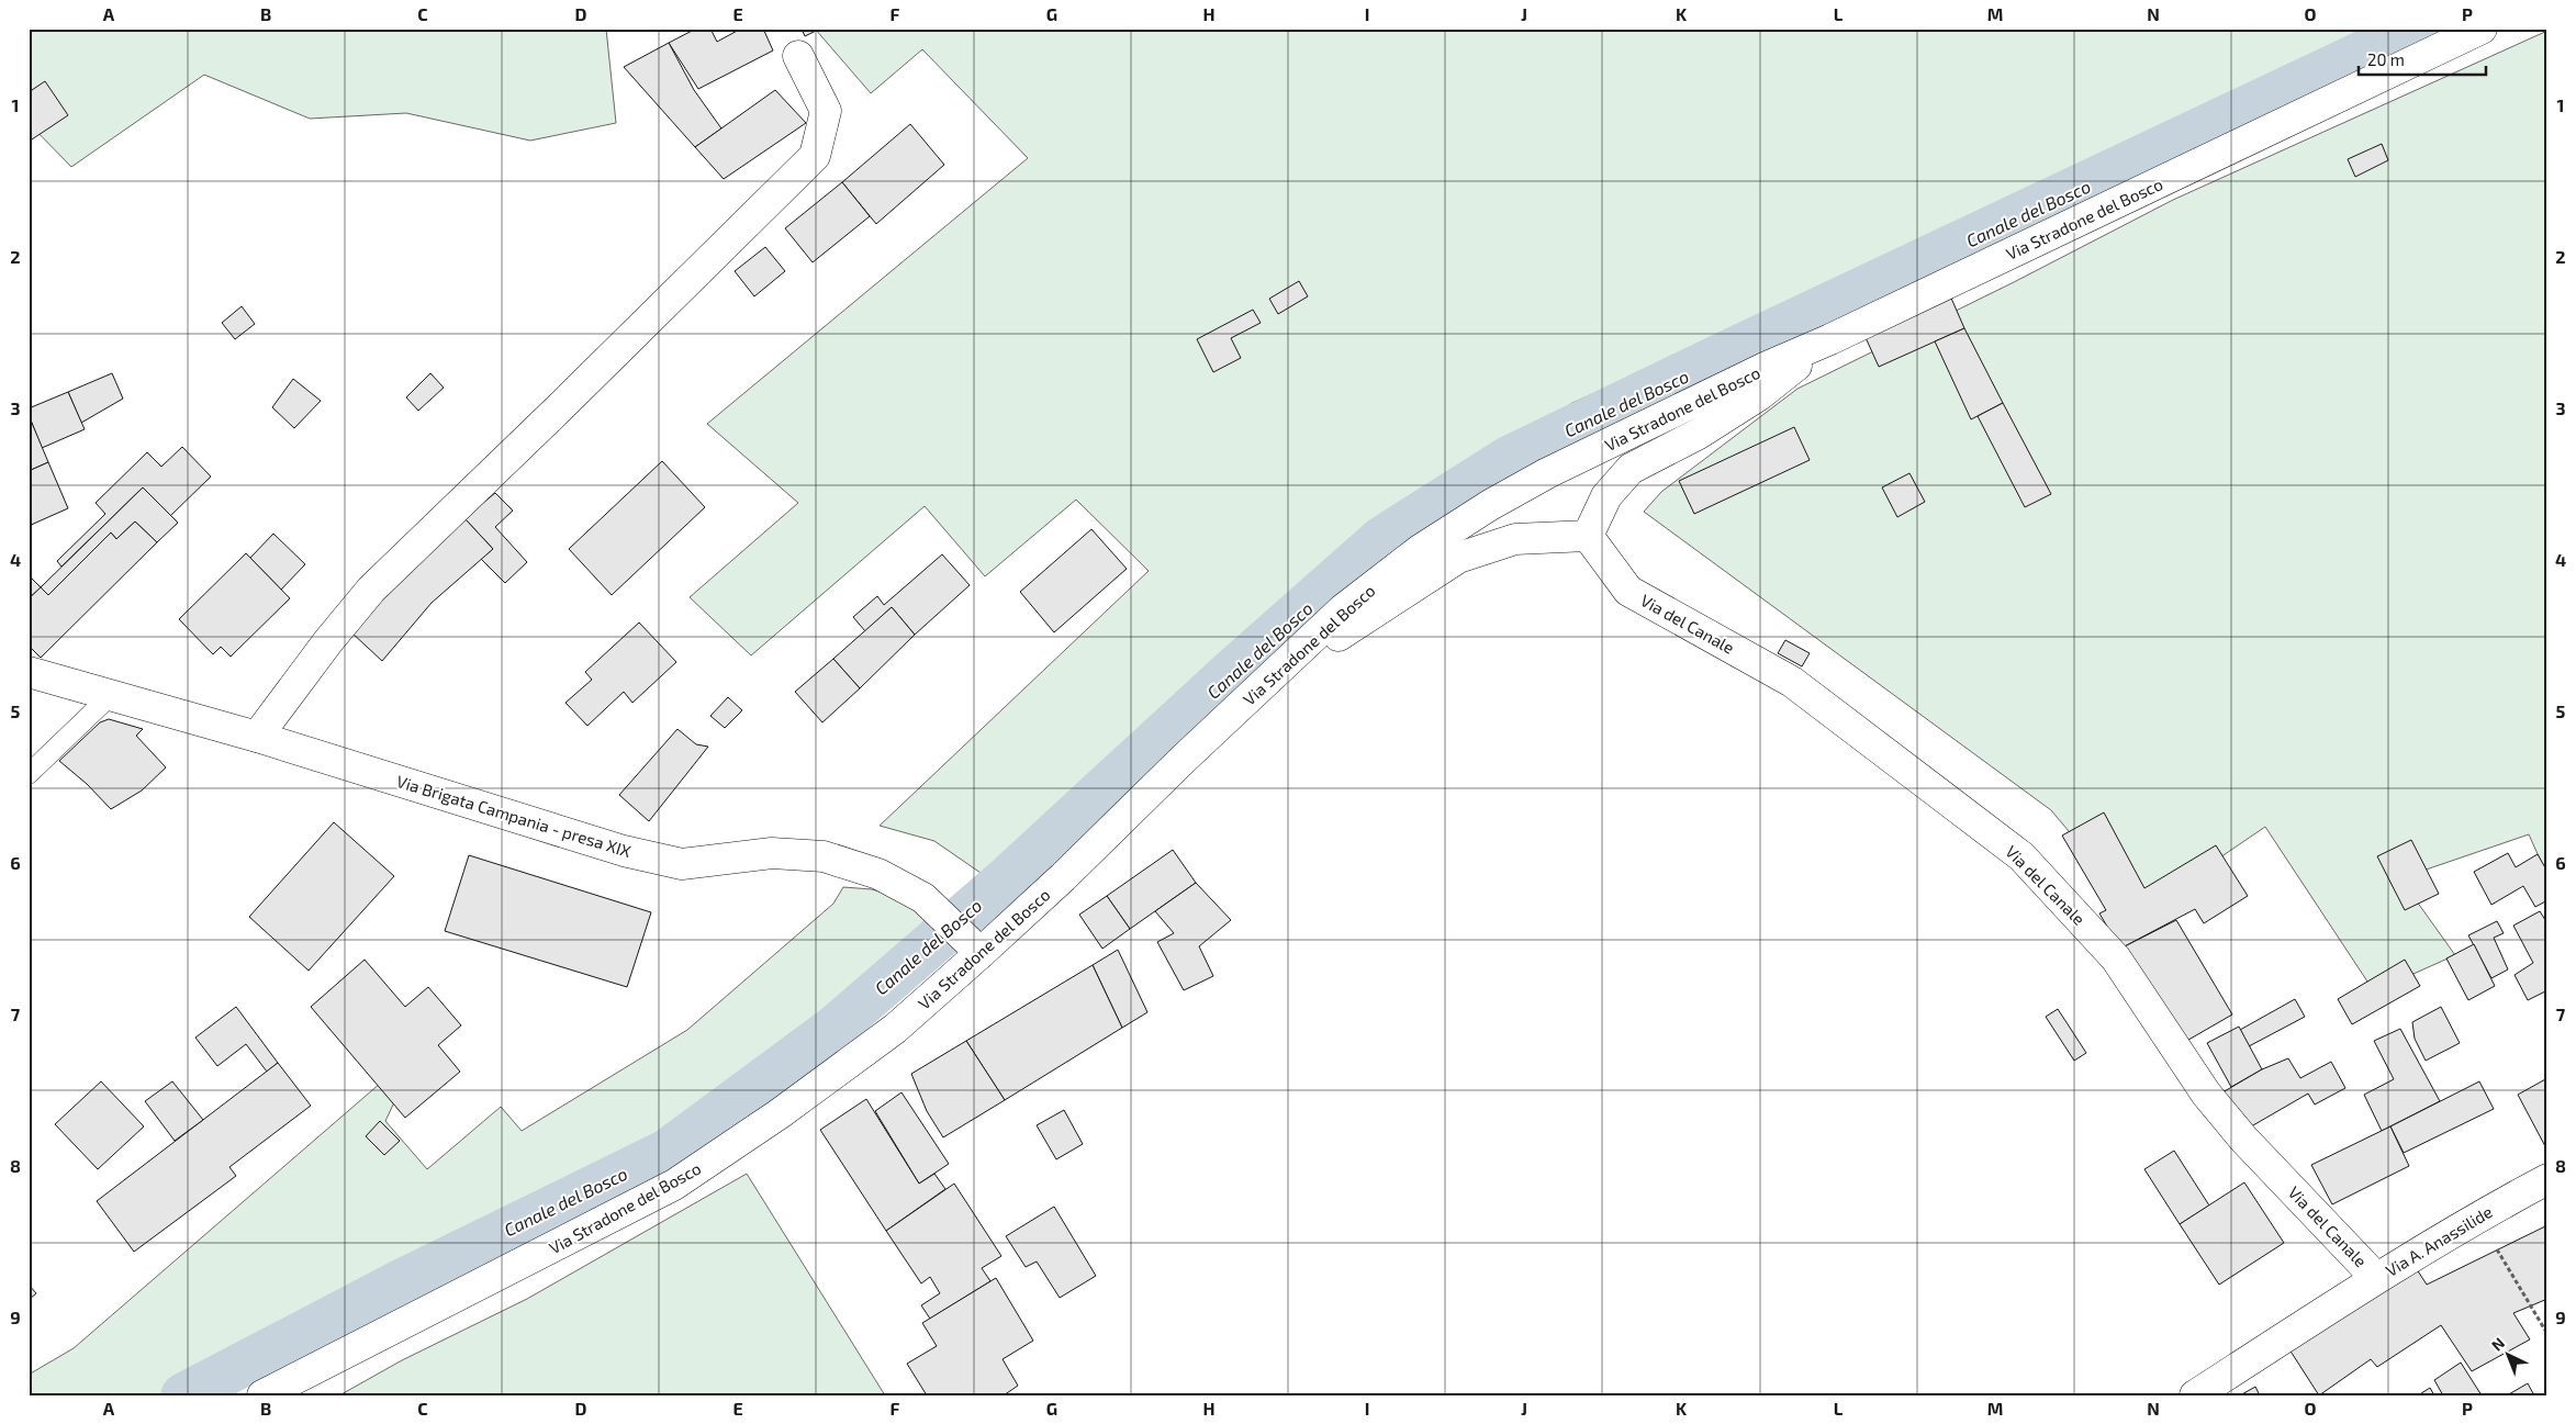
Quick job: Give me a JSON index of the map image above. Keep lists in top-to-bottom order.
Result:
{
  "streets": {
    "street": [
      "Via Stradone del Bosco",
      "Via del Canale",
      "Via Brigata Campania - presa XIX",
      "Via A. Anassilide"
    ]
  },
  "crossings": [
    ["Via Stradone del Bosco", "Via Brigata Campania - presa XIX"],
    ["Via del Canale", "Via A. Anassilide"]
  ],
  "water": ["Canale del Bosco"],
  "scale_bar": "20 m",
  "north": "top left",
  "grid": {
    "columns": [
      "A",
      "B",
      "C",
      "D",
      "E",
      "F",
      "G",
      "H",
      "I",
      "J",
      "K",
      "L",
      "M",
      "N",
      "O",
      "P"
    ],
    "rows": [
      "1",
      "2",
      "3",
      "4",
      "5",
      "6",
      "7",
      "8",
      "9"
    ]
  }
}
